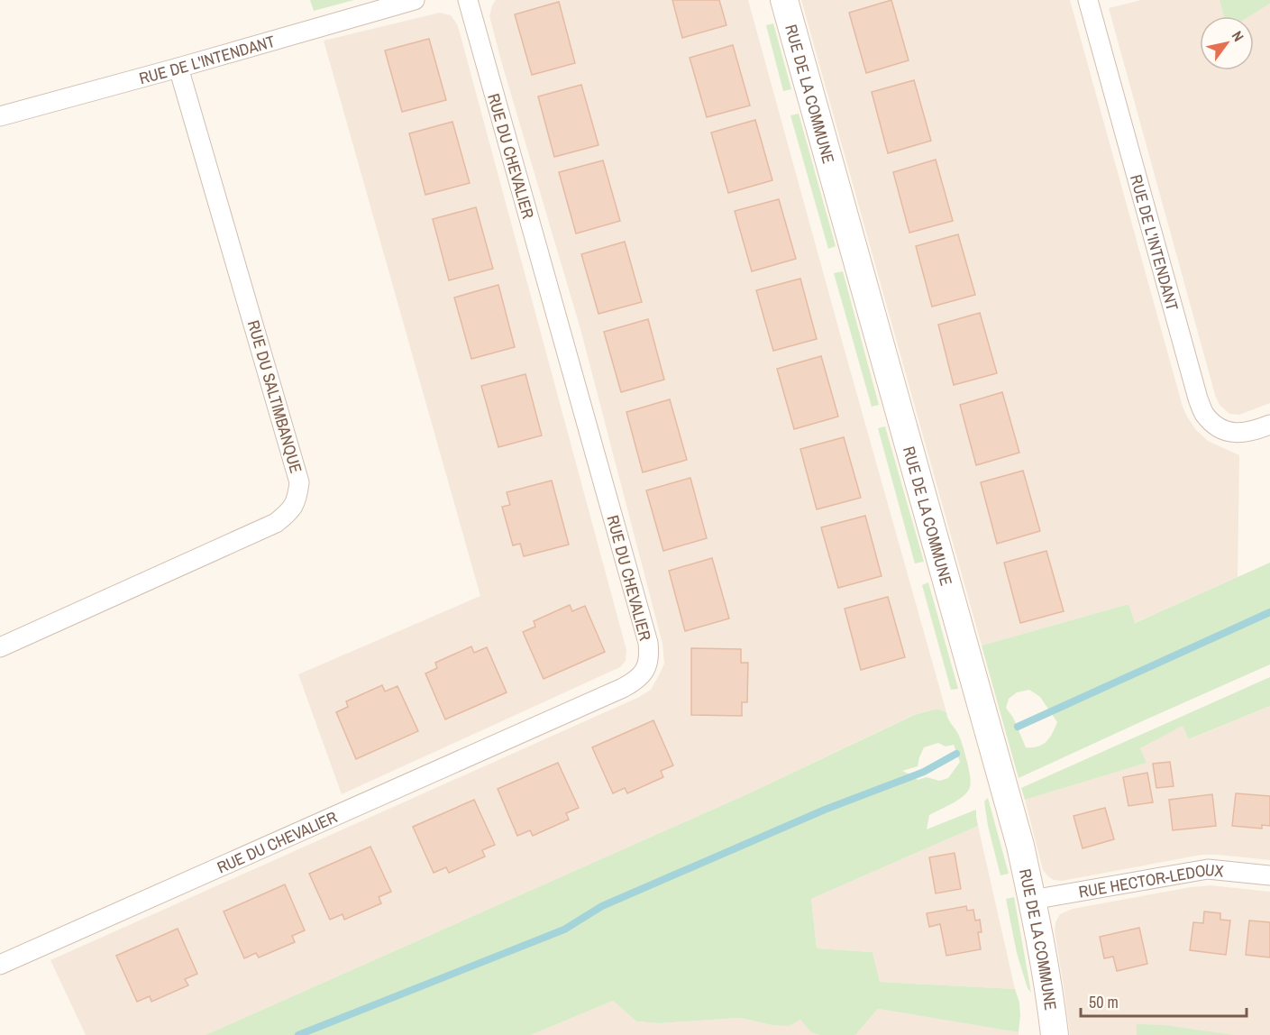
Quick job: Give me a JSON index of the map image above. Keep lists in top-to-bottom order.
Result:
{
  "streets": {
    "street": [
      "RUE DE L'INTENDANT",
      "RUE DE LA COMMUNE",
      "RUE DU CHEVALIER",
      "RUE DU SALTIMBANQUE",
      "RUE HECTOR-LEDOUX"
    ]
  },
  "crossings": [
    ["RUE DE L'INTENDANT", "RUE DU SALTIMBANQUE"],
    ["RUE DE LA COMMUNE", "RUE HECTOR-LEDOUX"]
  ],
  "scale_bar": "50 m",
  "north": "top right"
}
